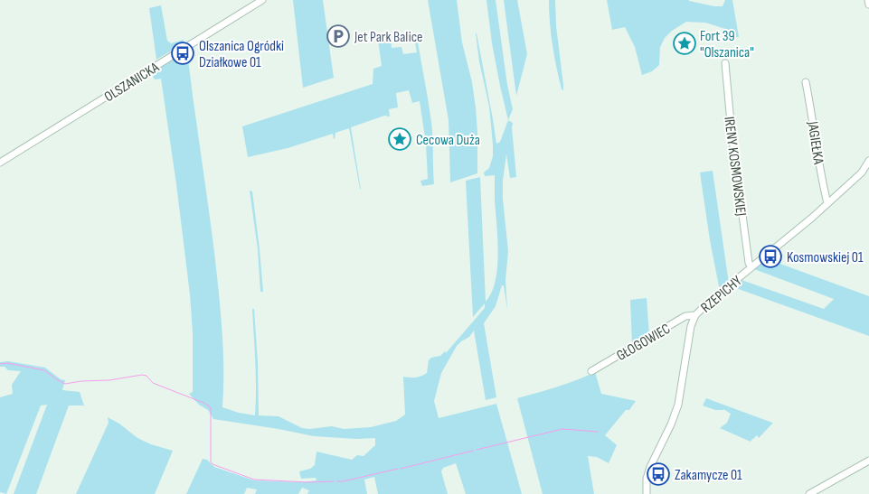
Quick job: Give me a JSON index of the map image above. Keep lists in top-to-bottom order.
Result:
{
  "streets": {
    "street": [
      "OLSZANICKA",
      "JAGIEŁKA",
      "IRENY KOSMOWSKIEJ",
      "RZEPICHY",
      "GŁOGOWIEC"
    ]
  },
  "crossings": [
    ["JAGIEŁKA", "RZEPICHY"],
    ["IRENY KOSMOWSKIEJ", "RZEPICHY"],
    ["RZEPICHY", "GŁOGOWIEC"]
  ],
  "places": {
    "parking": ["Jet Park Balice"],
    "place": ["Fort 39 \"Olszanica\"", "Cecowa Duża"],
    "bus stop": ["Olszanica Ogródki Działkowe 01", "Kosmowskiej 01", "Zakamycze 01"]
  }
}
